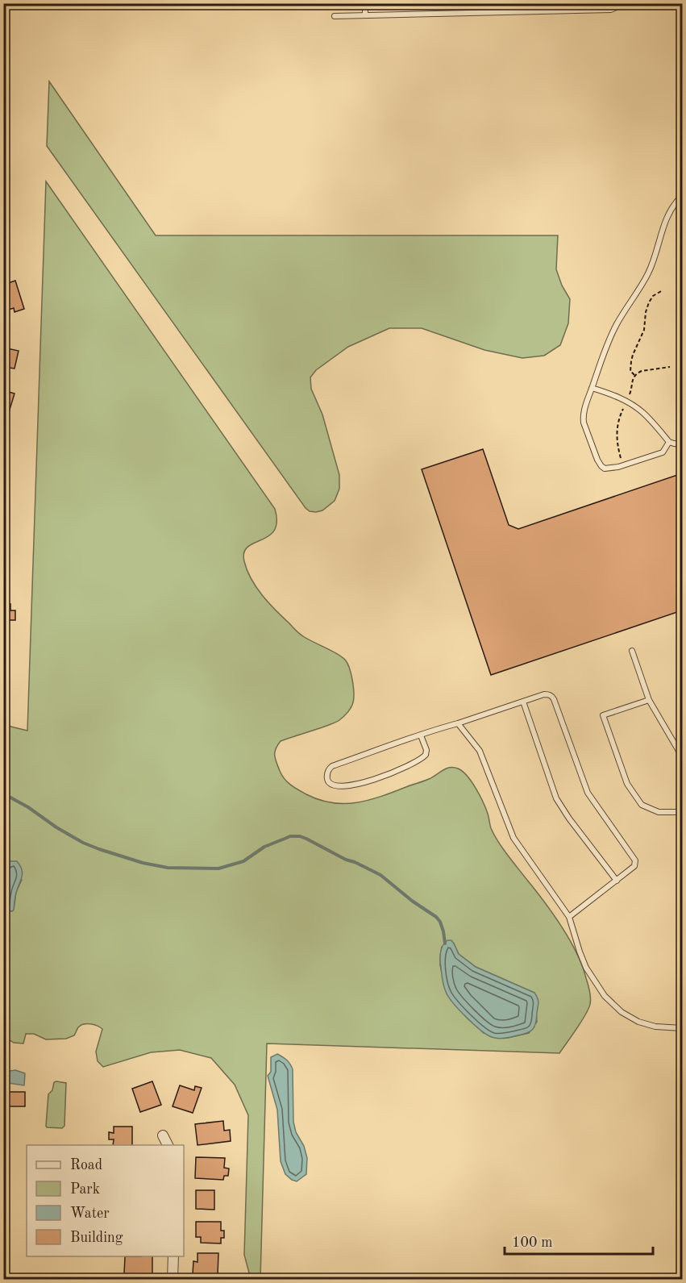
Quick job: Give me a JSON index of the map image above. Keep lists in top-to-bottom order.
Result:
{
  "legend": [
    "Road",
    "Park",
    "Water",
    "Building"
  ],
  "scale_bar": "100 m"
}
